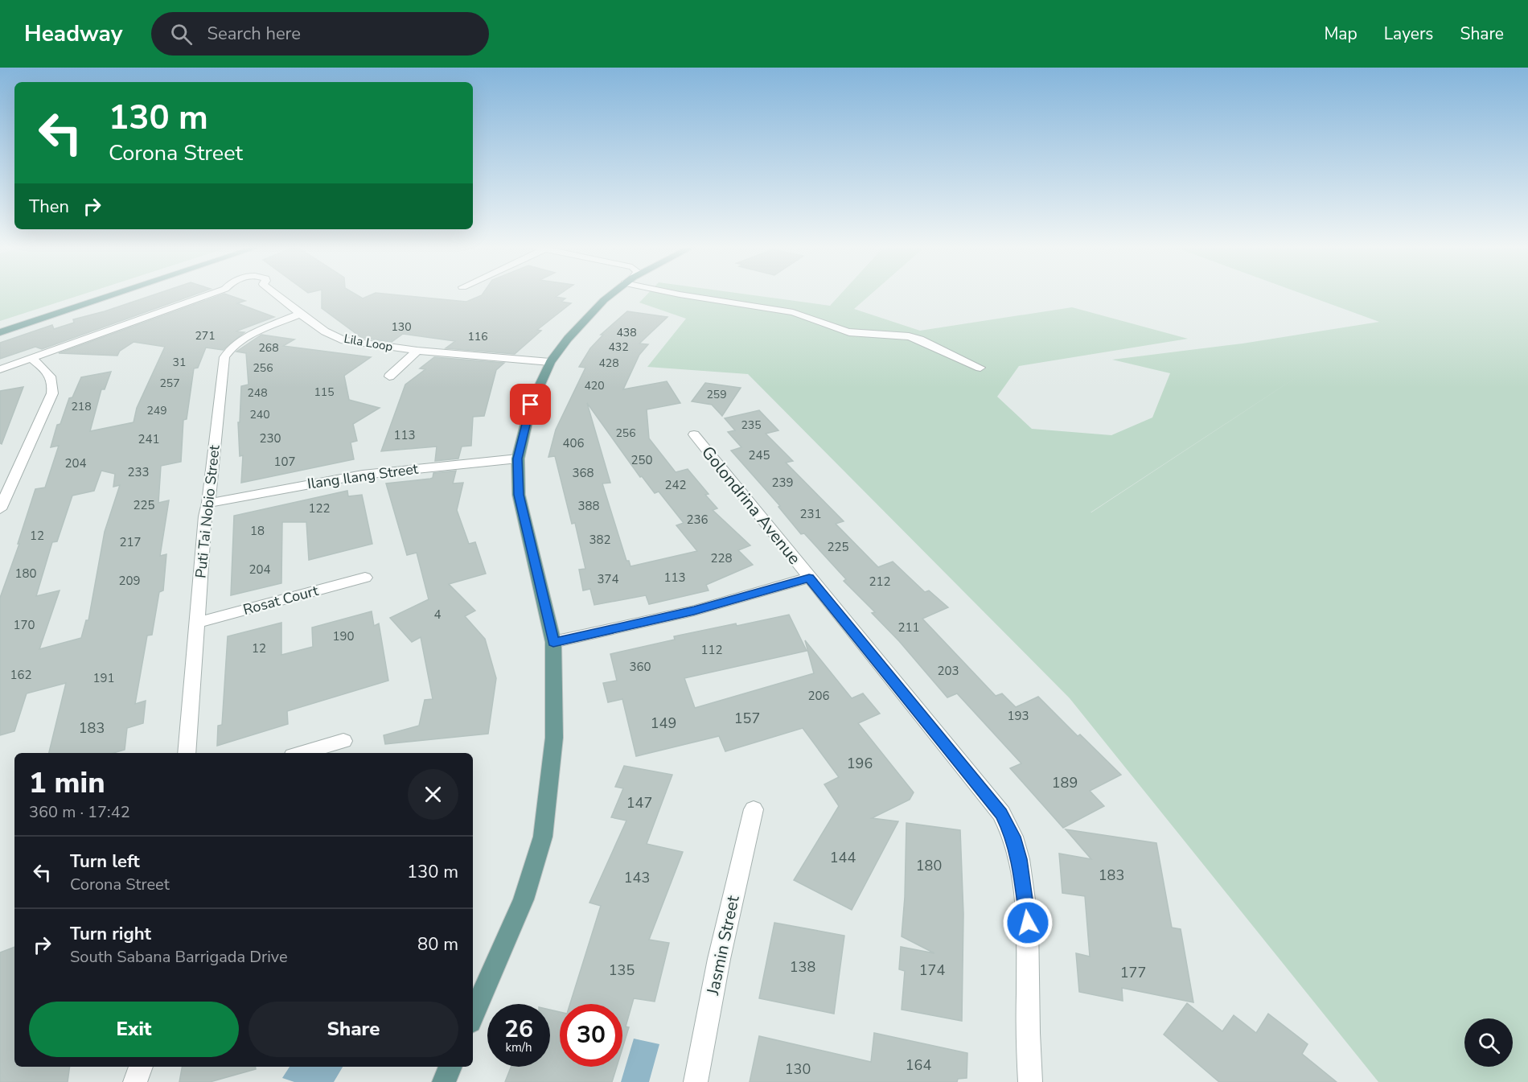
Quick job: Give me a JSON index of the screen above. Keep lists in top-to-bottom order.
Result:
{
  "streets": {
    "street": [
      "Lila Loop",
      "Ilang Ilang Street",
      "Golondrina Avenue",
      "Puti Tai Nobio Street",
      "Rosat Court",
      "Jasmin Street"
    ]
  },
  "crossings": [
    ["Lila Loop", "Puti Tai Nobio Street"],
    ["Ilang Ilang Street", "Puti Tai Nobio Street"],
    ["Puti Tai Nobio Street", "Rosat Court"]
  ],
  "house_numbers": [
    "130",
    "438",
    "271",
    "116",
    "432",
    "268",
    "31",
    "428",
    "256",
    "257",
    "420",
    "115",
    "248",
    "259",
    "218",
    "249",
    "240",
    "235",
    "256",
    "113",
    "230",
    "241",
    "406",
    "245",
    "250",
    "107",
    "204",
    "233",
    "368",
    "239",
    "242",
    "225",
    "388",
    "122",
    "231",
    "236",
    "18",
    "12",
    "382",
    "217",
    "225",
    "228",
    "204",
    "180",
    "113",
    "374",
    "209",
    "212",
    "4",
    "170",
    "211",
    "190",
    "12",
    "112",
    "360",
    "203",
    "162",
    "191",
    "206",
    "193",
    "157",
    "149",
    "183",
    "196",
    "189",
    "147",
    "144",
    "180",
    "183",
    "143",
    "138",
    "135",
    "174",
    "177",
    "164",
    "130"
  ],
  "page": {
    "header": "Headway",
    "search": "Search here",
    "nav": ["Map", "Layers", "Share"],
    "turn": ["130 m", "Corona Street"],
    "then": "Then",
    "heading": ["1 min", "360 m · 17:42"],
    "list": [
      {
        "name": "Turn left",
        "note": "Corona Street",
        "value": "130 m"
      },
      {
        "name": "Turn right",
        "note": "South Sabana Barrigada Drive",
        "value": "80 m"
      }
    ],
    "buttons": ["Exit", "Share"],
    "speed": "26 km/h",
    "limit": "30"
  }
}
